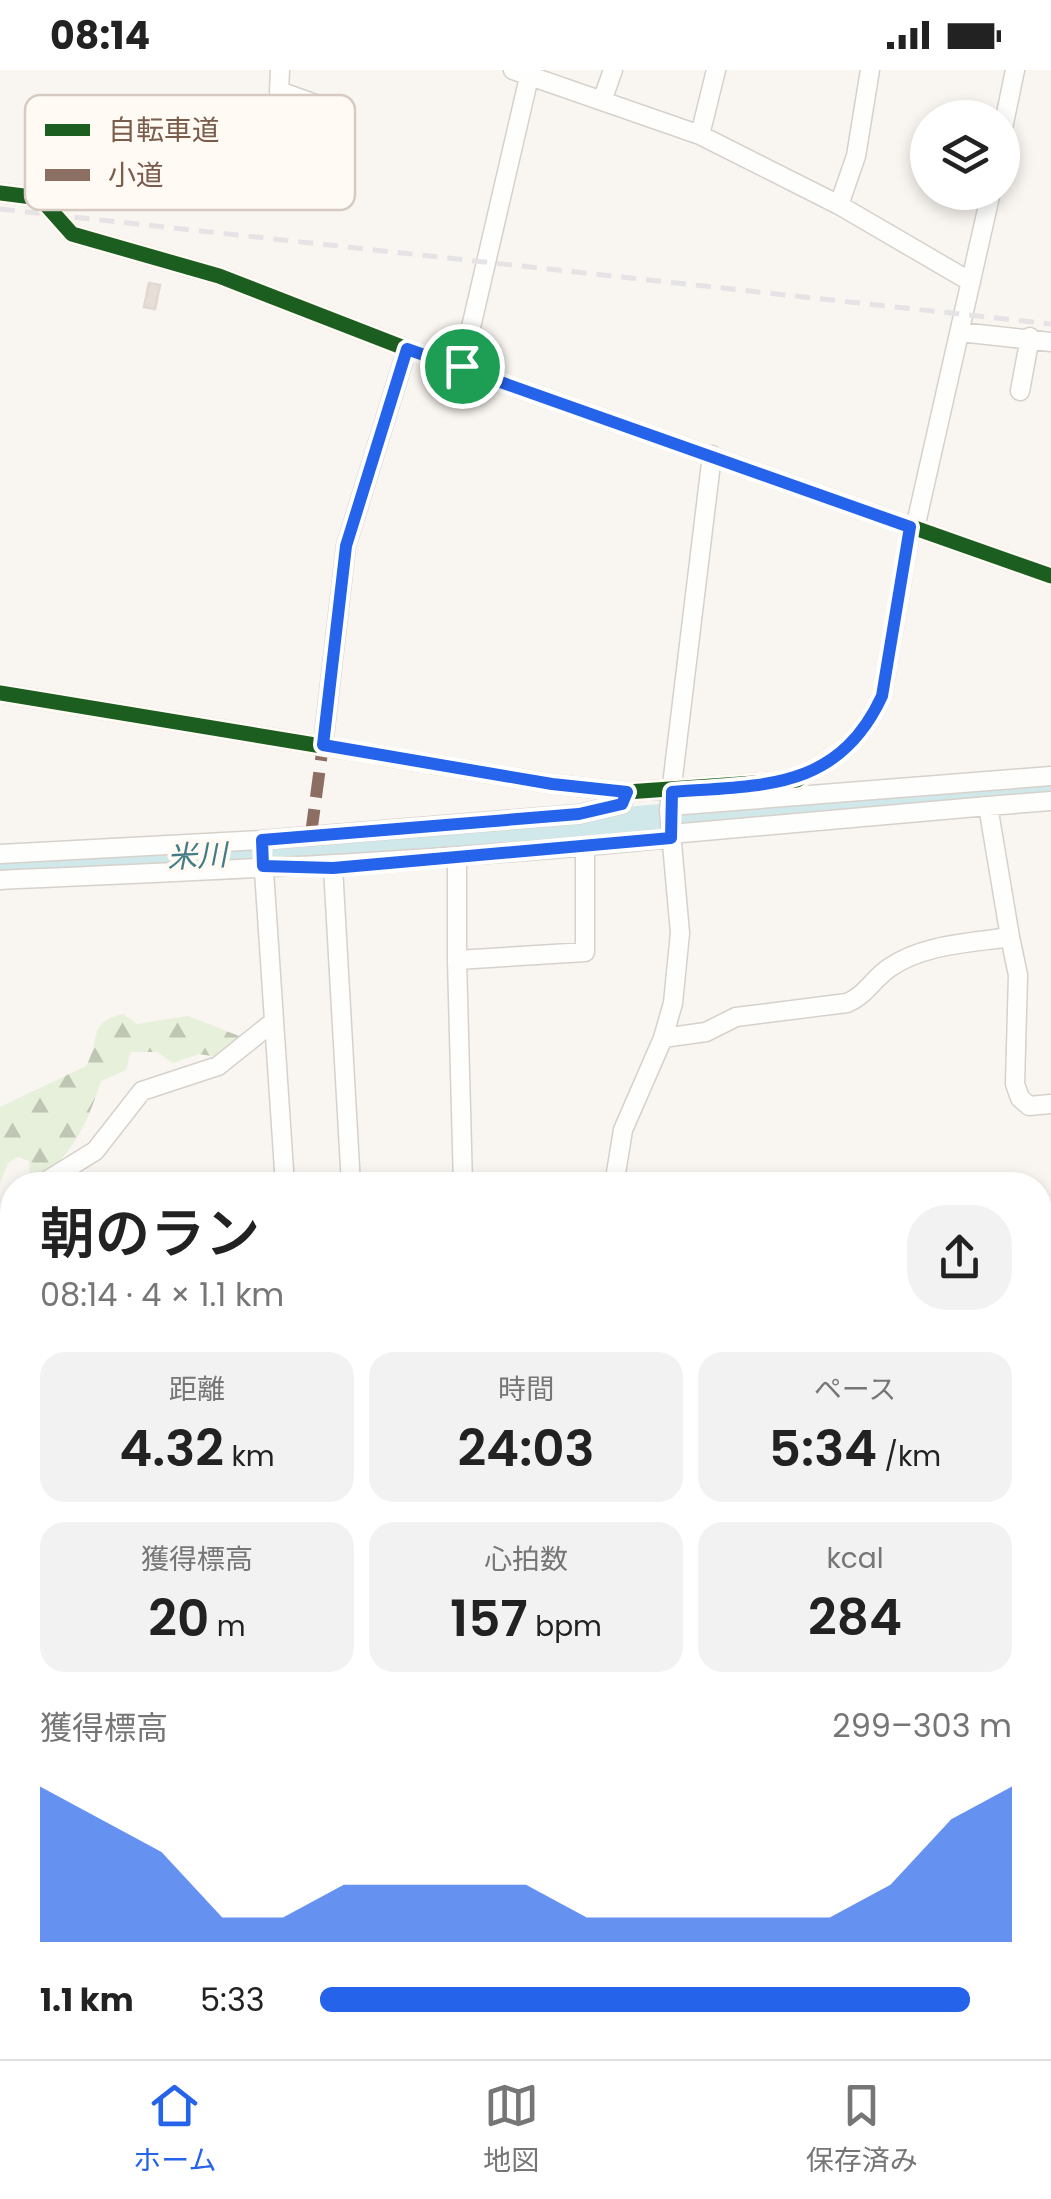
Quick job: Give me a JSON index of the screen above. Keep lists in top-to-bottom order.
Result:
{
  "water": ["米川"],
  "legend": ["自転車道", "小道"],
  "page": {
    "status": "08:14",
    "heading": ["朝のラン", "08:14 · 4 × 1.1 km"],
    "stats": [
      ["距離", "4.32 km"],
      ["時間", "24:03"],
      ["ペース", "5:34 /km"],
      ["獲得標高", "20 m"],
      ["心拍数", "157 bpm"],
      ["kcal", "284"]
    ],
    "chart": ["獲得標高", "299–303 m"],
    "list": [
      {
        "name": "1.1 km",
        "note": "5:33"
      }
    ],
    "tabs": ["ホーム", "地図", "保存済み"]
  }
}
